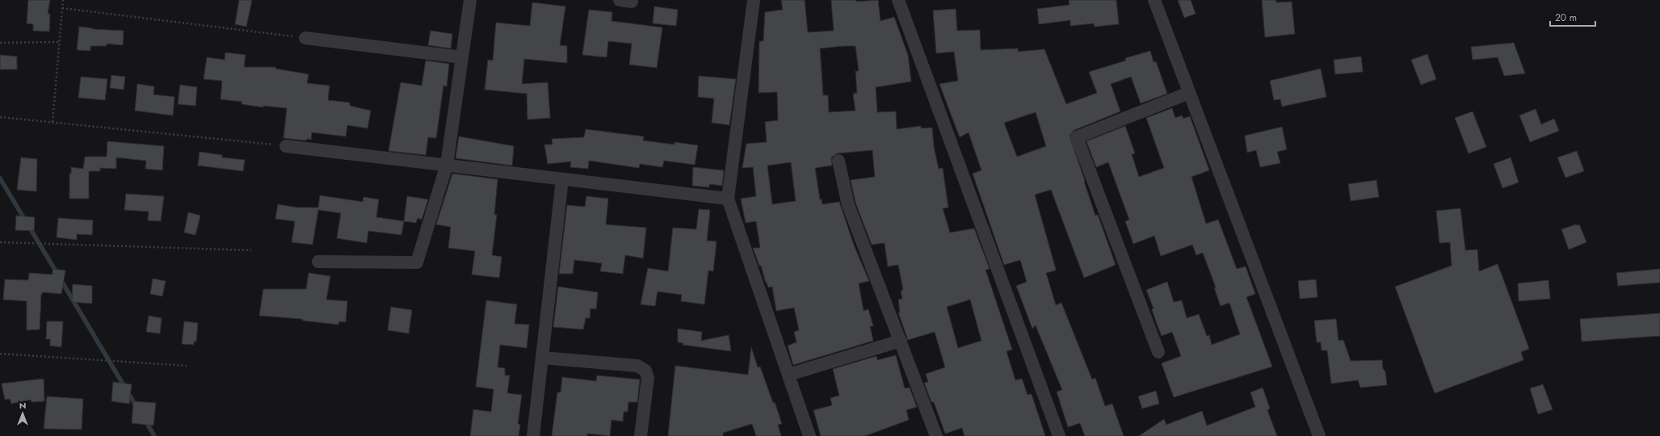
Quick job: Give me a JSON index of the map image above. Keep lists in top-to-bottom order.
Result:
{
  "scale_bar": "20 m",
  "north": "top"
}
